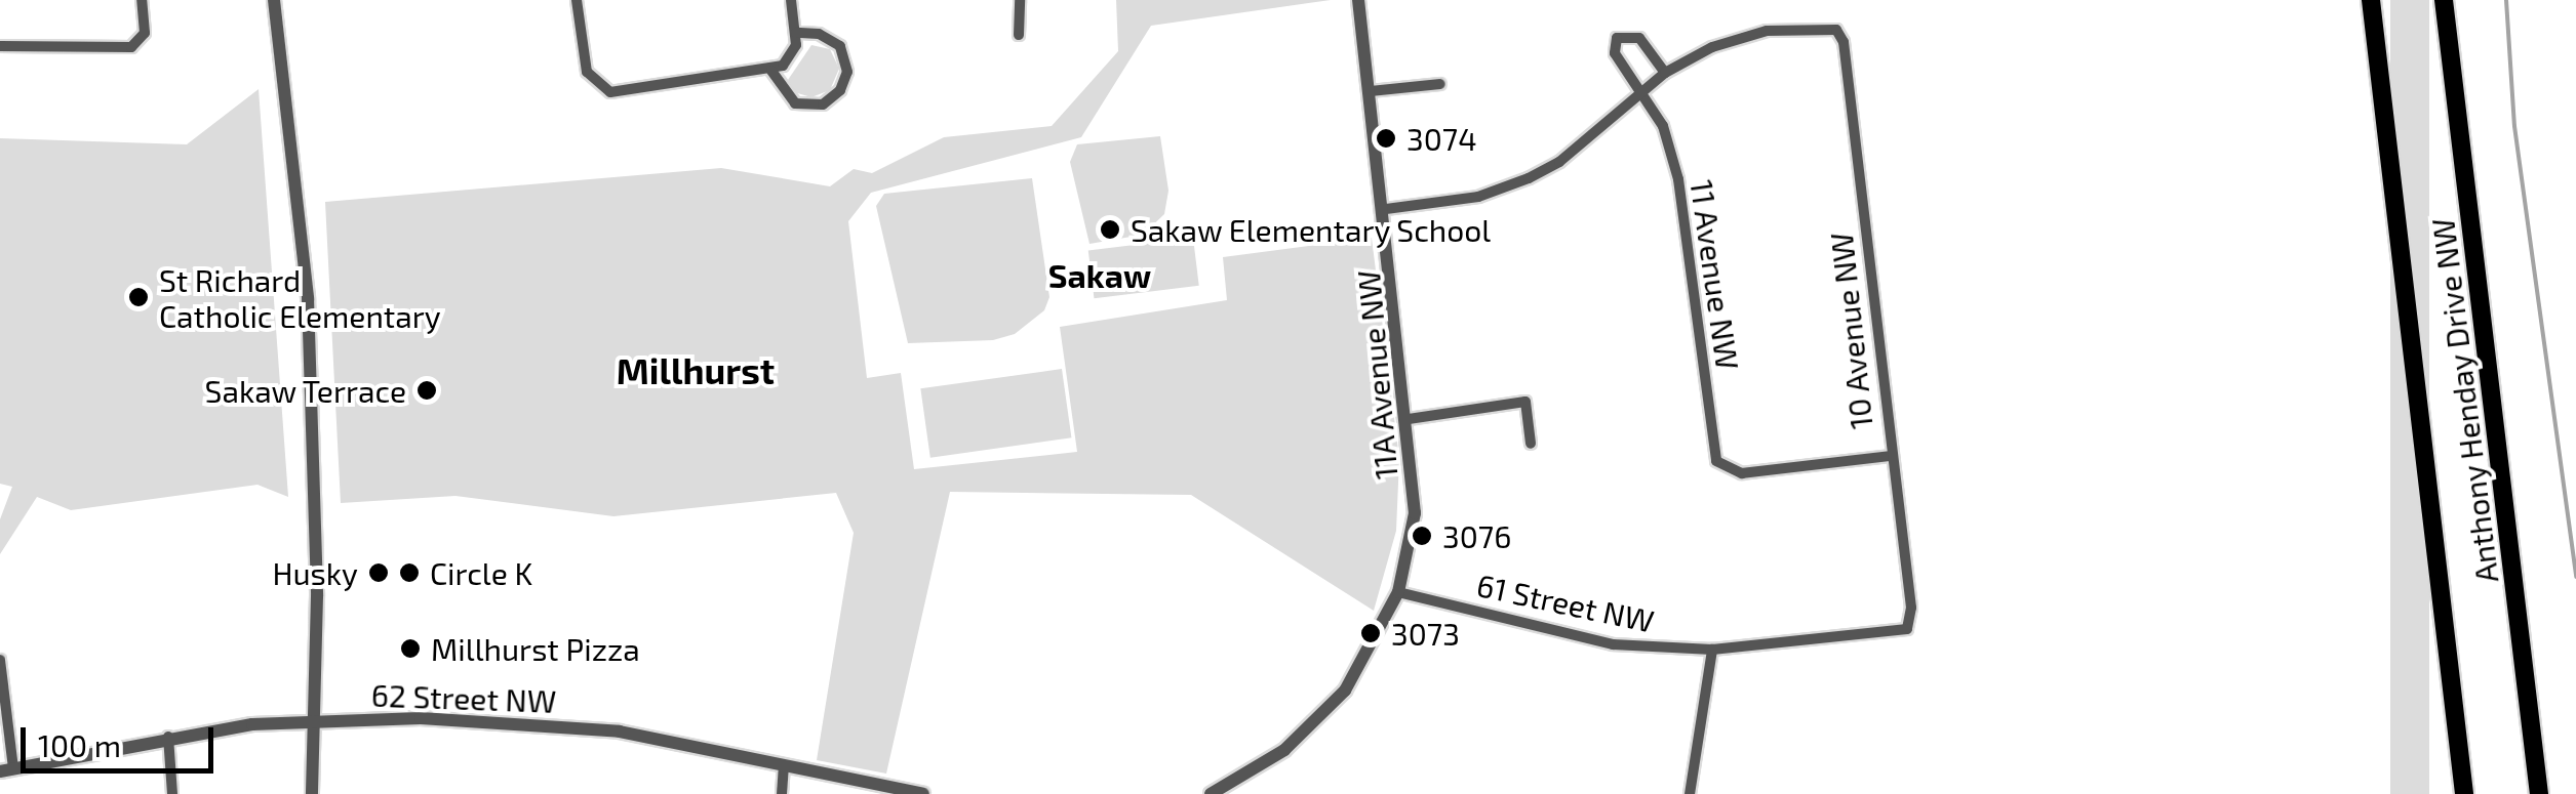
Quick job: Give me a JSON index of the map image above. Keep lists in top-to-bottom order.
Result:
{
  "streets": {
    "highway": ["Anthony Henday Drive NW"],
    "street": [
      "11 Avenue NW",
      "10 Avenue NW",
      "11A Avenue NW",
      "61 Street NW",
      "62 Street NW"
    ]
  },
  "crossings": [
    ["11 Avenue NW", "10 Avenue NW"],
    ["10 Avenue NW", "61 Street NW"],
    ["11A Avenue NW", "61 Street NW"]
  ],
  "districts": ["Sakaw", "Millhurst"],
  "places": [
    "3074",
    "Sakaw Elementary School",
    "St Richard Catholic Elementary",
    "Sakaw Terrace",
    "3076",
    "Husky",
    "Circle K",
    "3073",
    "Millhurst Pizza"
  ],
  "scale_bar": "100 m"
}
